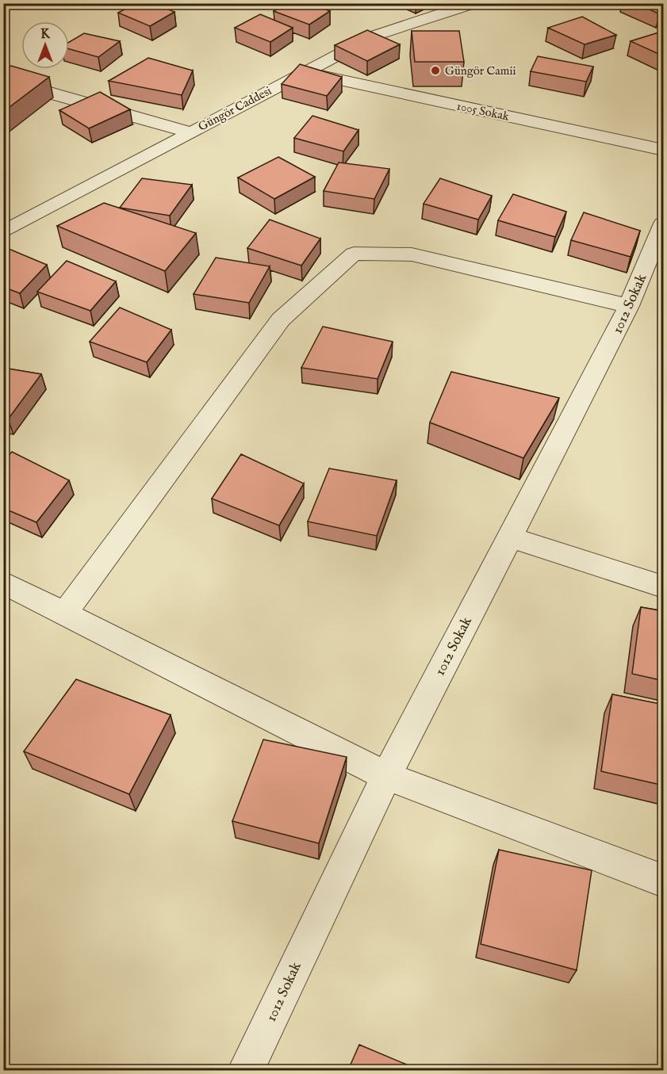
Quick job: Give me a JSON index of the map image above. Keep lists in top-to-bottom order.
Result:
{
  "streets": {
    "street": ["Güngör Caddesi", "1005 Sokak", "1012 Sokak"]
  },
  "crossings": [
    ["Güngör Caddesi", "1005 Sokak"]
  ],
  "places": ["Güngör Camii"],
  "north": "top"
}
